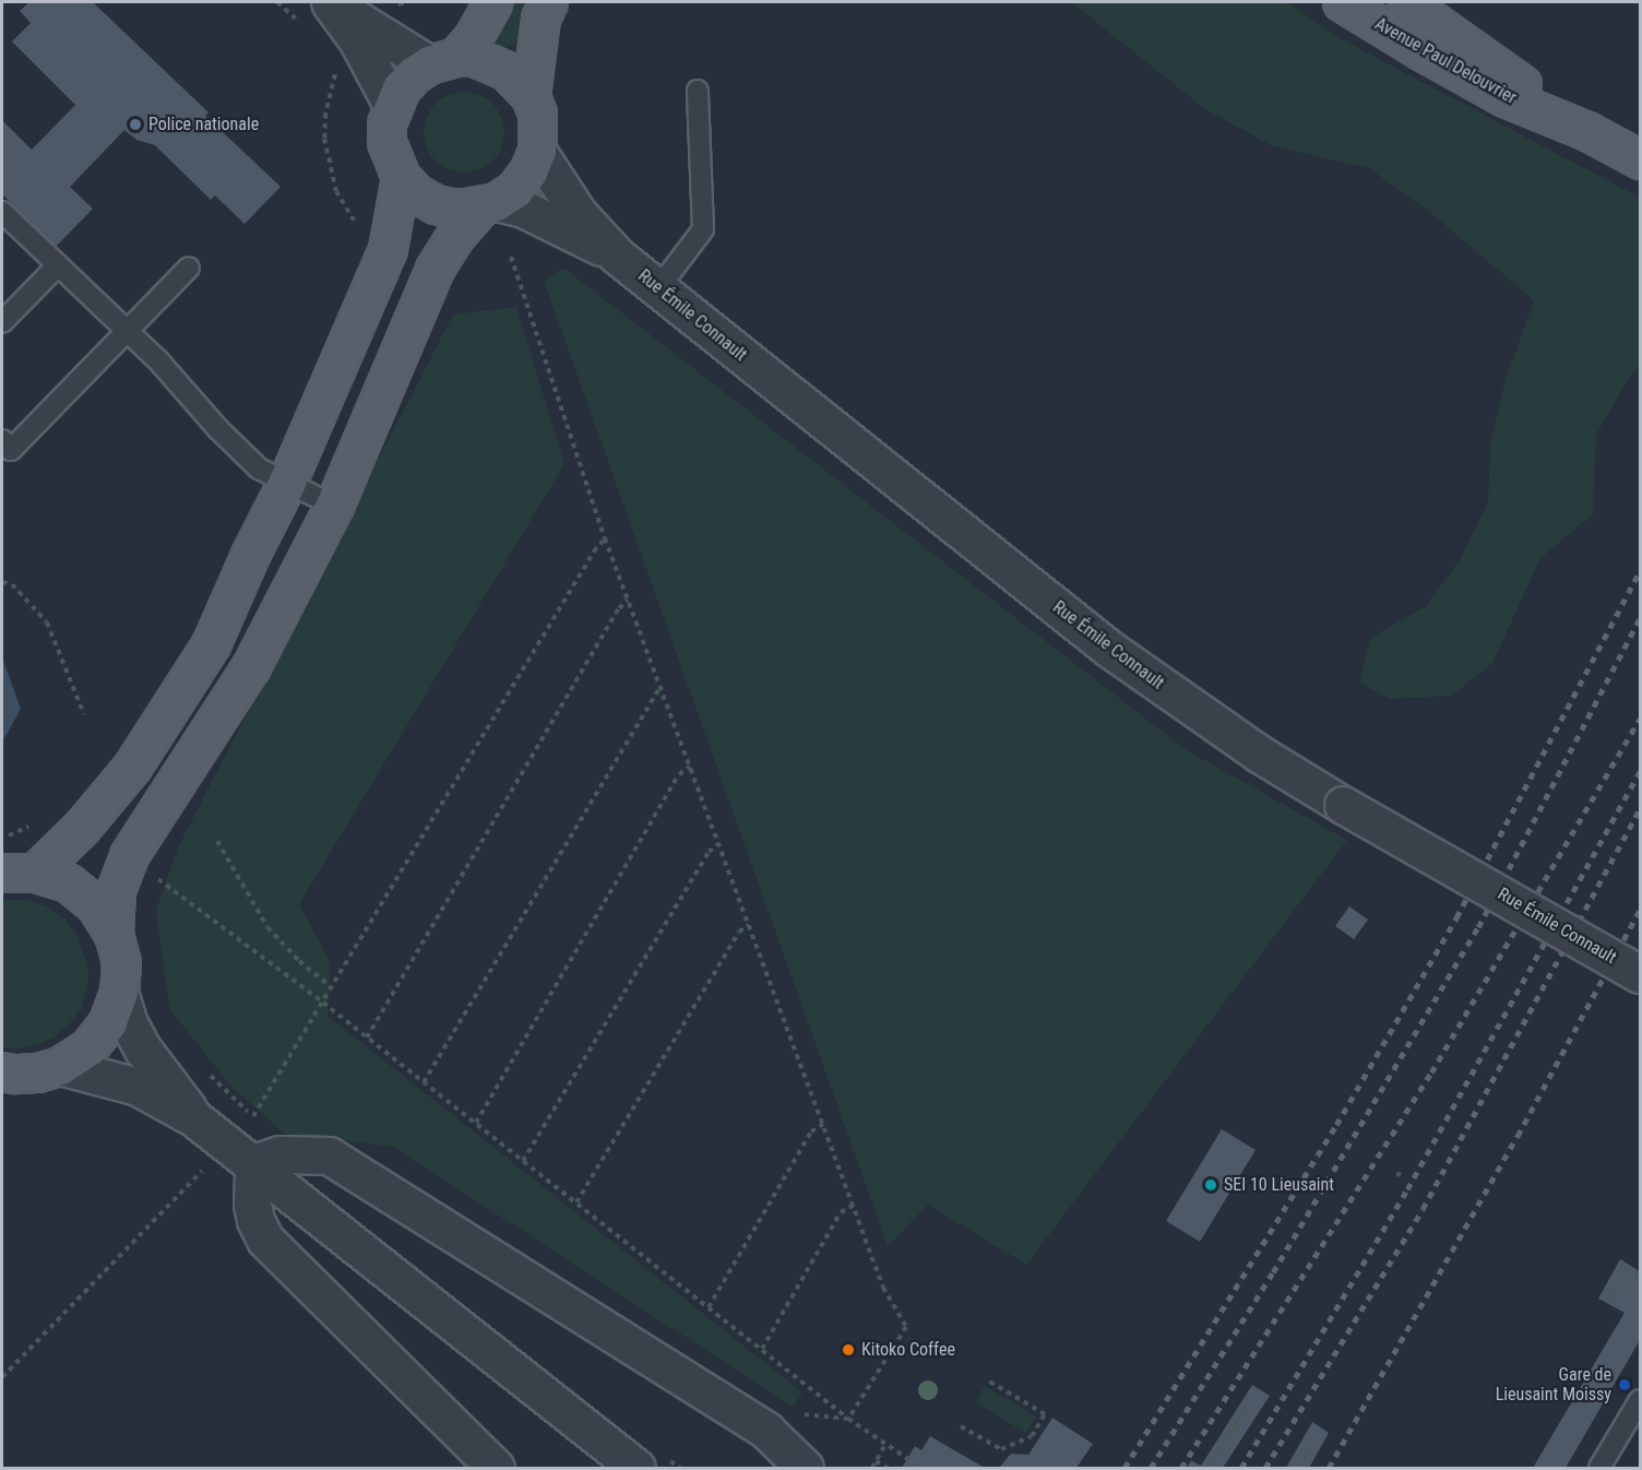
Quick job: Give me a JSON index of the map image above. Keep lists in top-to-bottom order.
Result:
{
  "streets": {
    "main road": ["Avenue Paul Delouvrier"],
    "street": ["Rue Émile Connault"]
  },
  "places": [
    "Police nationale",
    "SEI 10 Lieusaint",
    "Kitoko Coffee",
    "Gare de Lieusaint Moissy"
  ]
}
